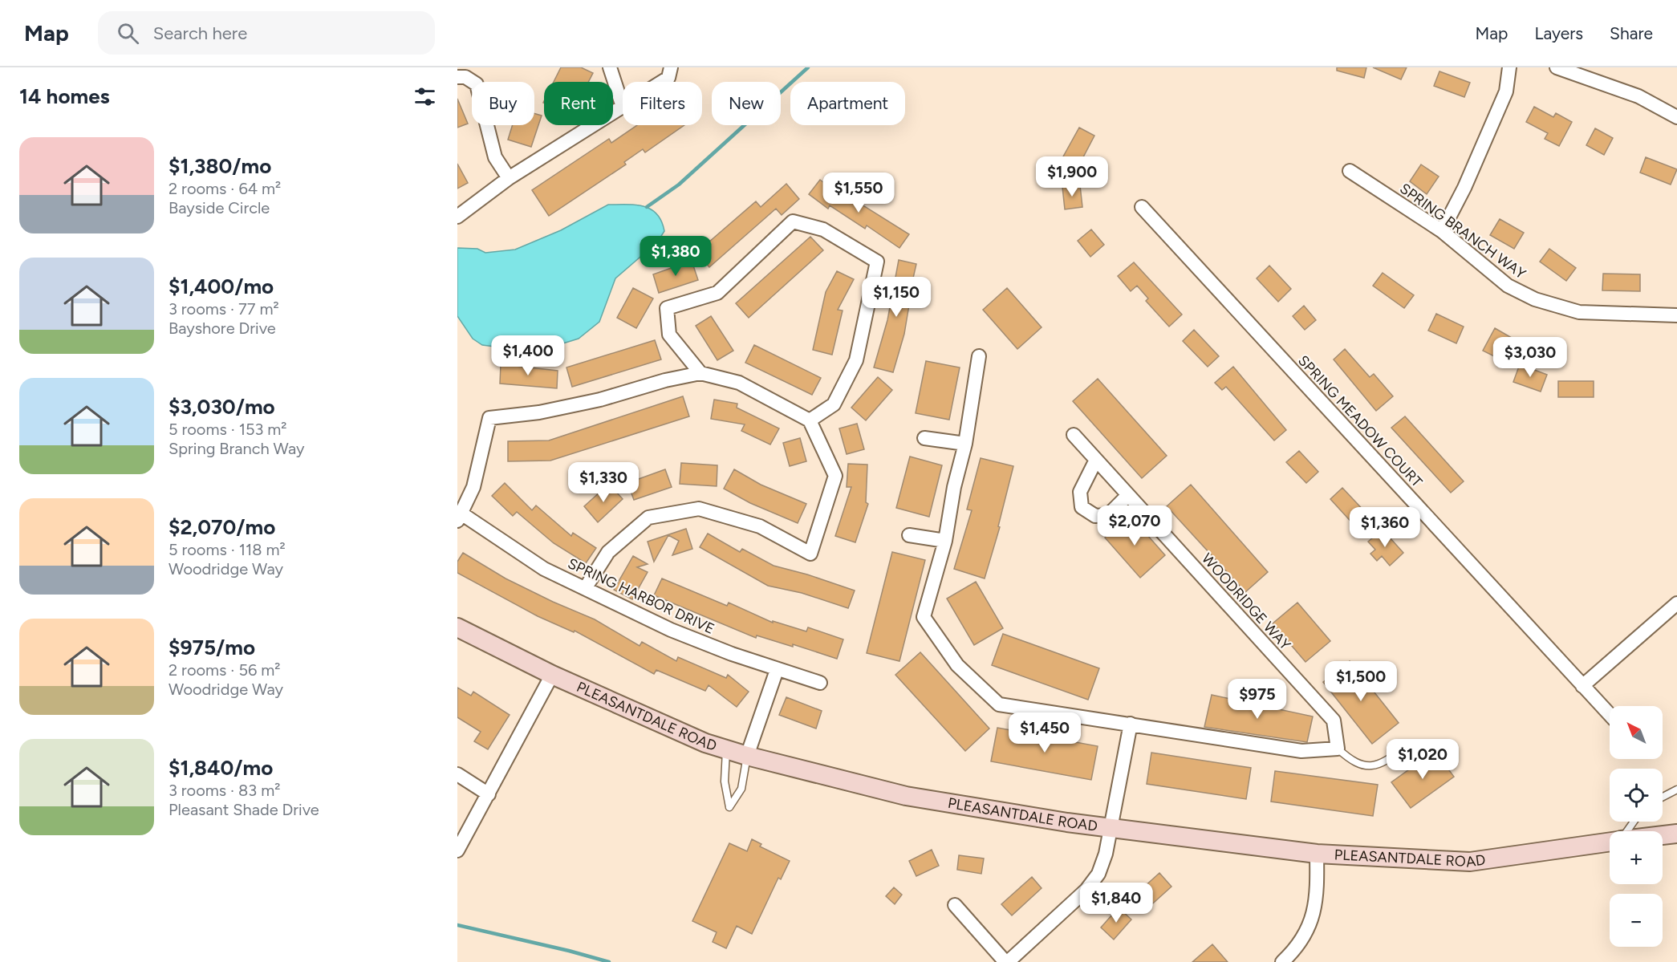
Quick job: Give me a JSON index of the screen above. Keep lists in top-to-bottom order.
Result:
{
  "streets": {
    "main road": ["PLEASANTDALE ROAD"],
    "street": [
      "SPRING BRANCH WAY",
      "SPRING MEADOW COURT",
      "SPRING HARBOR DRIVE",
      "WOODRIDGE WAY"
    ]
  },
  "north": "top left",
  "page": {
    "header": "Map",
    "search": "Search here",
    "nav": ["Map", "Layers", "Share"],
    "heading": "14 homes",
    "chip": [
      "Buy",
      "Rent",
      "Filters",
      "New",
      "Apartment"
    ],
    "list": [
      {
        "name": "$1,380/mo",
        "note": "2 rooms · 64 m² · Bayside Circle"
      },
      {
        "name": "$1,400/mo",
        "note": "3 rooms · 77 m² · Bayshore Drive"
      },
      {
        "name": "$3,030/mo",
        "note": "5 rooms · 153 m² · Spring Branch Way"
      },
      {
        "name": "$2,070/mo",
        "note": "5 rooms · 118 m² · Woodridge Way"
      },
      {
        "name": "$975/mo",
        "note": "2 rooms · 56 m² · Woodridge Way"
      },
      {
        "name": "$1,840/mo",
        "note": "3 rooms · 83 m² · Pleasant Shade Drive"
      }
    ],
    "price": [
      "$1,900",
      "$1,550",
      "$1,380",
      "$1,150",
      "$1,400",
      "$3,030",
      "$1,330",
      "$2,070",
      "$1,360",
      "$1,500",
      "$975",
      "$1,450",
      "$1,020",
      "$1,840"
    ],
    "map_buttons": ["+", "−"]
  }
}
